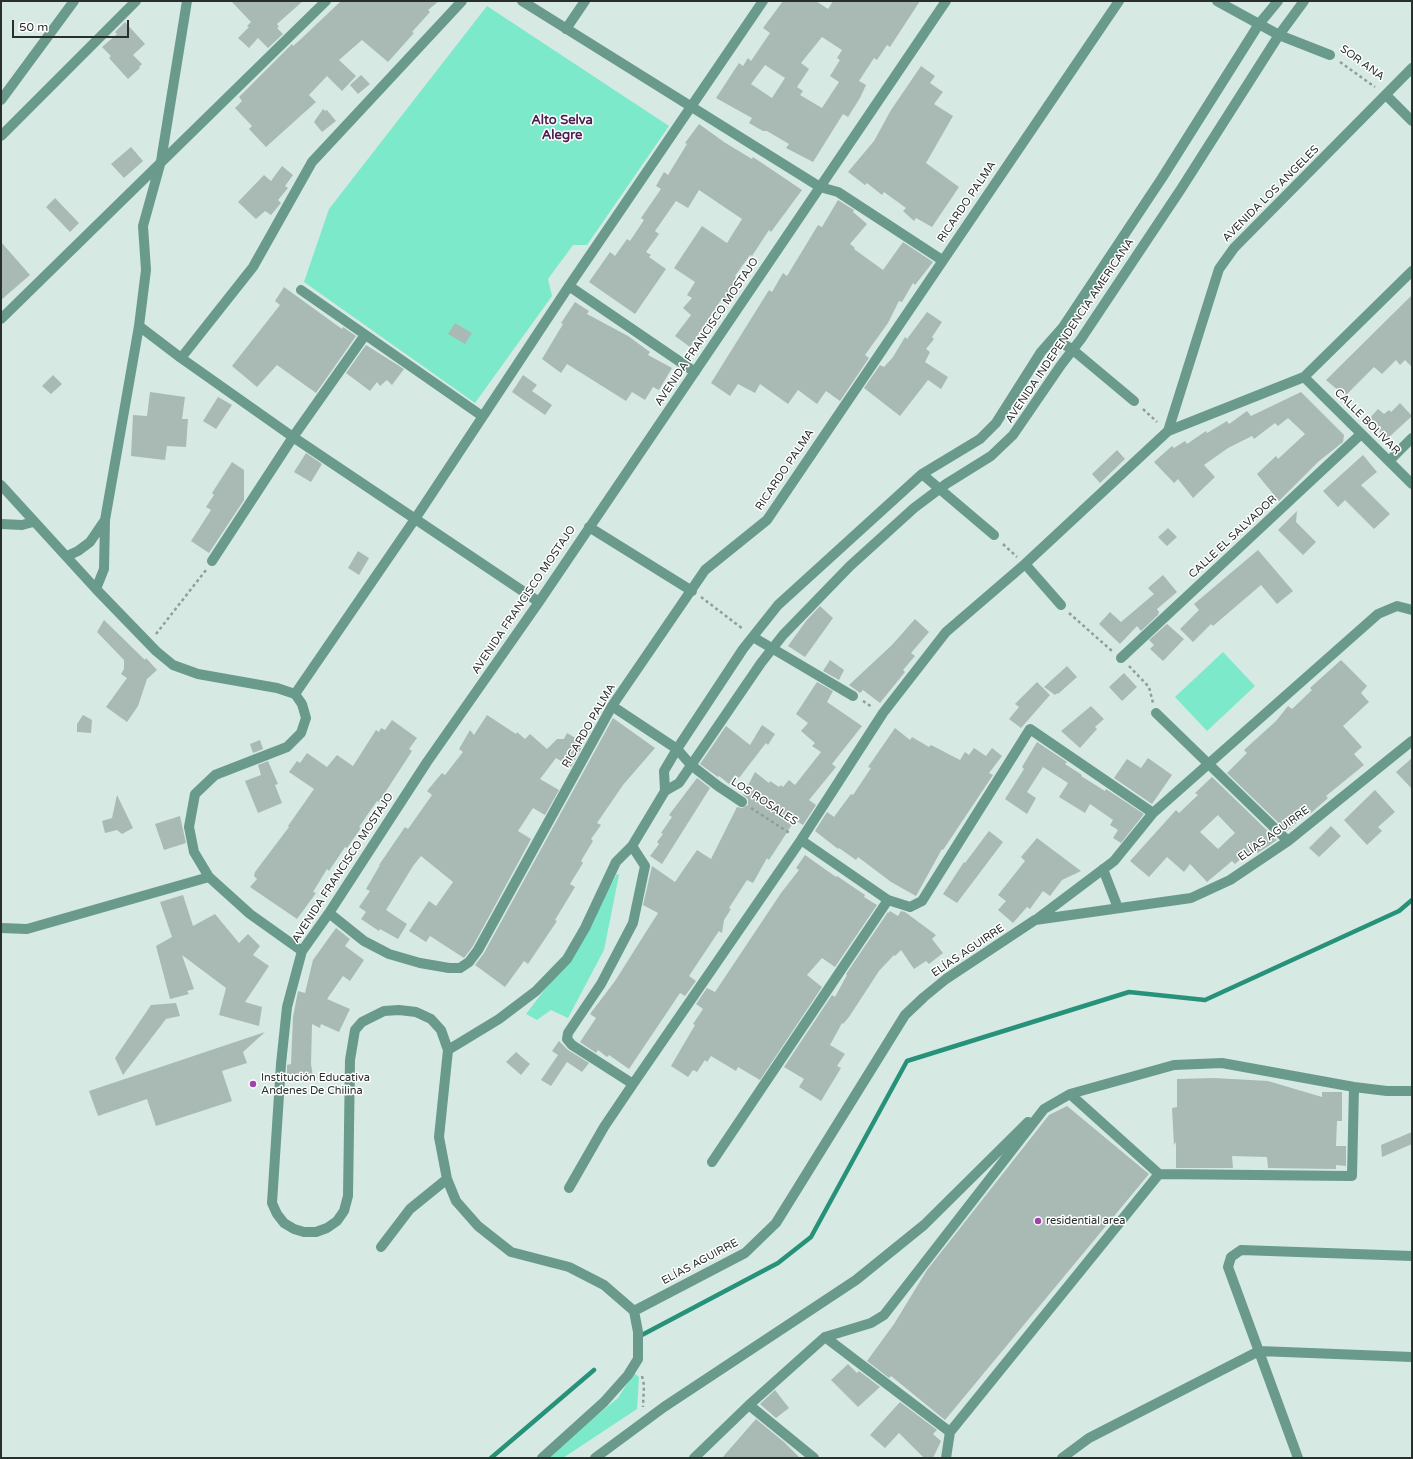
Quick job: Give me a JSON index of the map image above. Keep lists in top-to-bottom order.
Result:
{
  "streets": {
    "street": [
      "SOR ANA",
      "AVENIDA LOS ANGELES",
      "RICARDO PALMA",
      "AVENIDA INDEPENDENCIA AMERICANA",
      "AVENIDA FRANCISCO MOSTAJO",
      "CALLE BOLIVAR",
      "CALLE EL SALVADOR",
      "LOS ROSALES",
      "ELÍAS AGUIRRE"
    ]
  },
  "crossings": [
    ["SOR ANA", "AVENIDA LOS ANGELES"],
    ["SOR ANA", "AVENIDA INDEPENDENCIA AMERICANA"],
    ["RICARDO PALMA", "AVENIDA FRANCISCO MOSTAJO"],
    ["RICARDO PALMA", "LOS ROSALES"],
    ["AVENIDA INDEPENDENCIA AMERICANA", "AVENIDA FRANCISCO MOSTAJO"],
    ["AVENIDA INDEPENDENCIA AMERICANA", "LOS ROSALES"],
    ["AVENIDA FRANCISCO MOSTAJO", "ELÍAS AGUIRRE"],
    ["CALLE BOLIVAR", "CALLE EL SALVADOR"]
  ],
  "districts": ["Alto Selva Alegre"],
  "places": ["Institución Educativa Andenes De Chilina", "residential area"],
  "scale_bar": "50 m"
}
